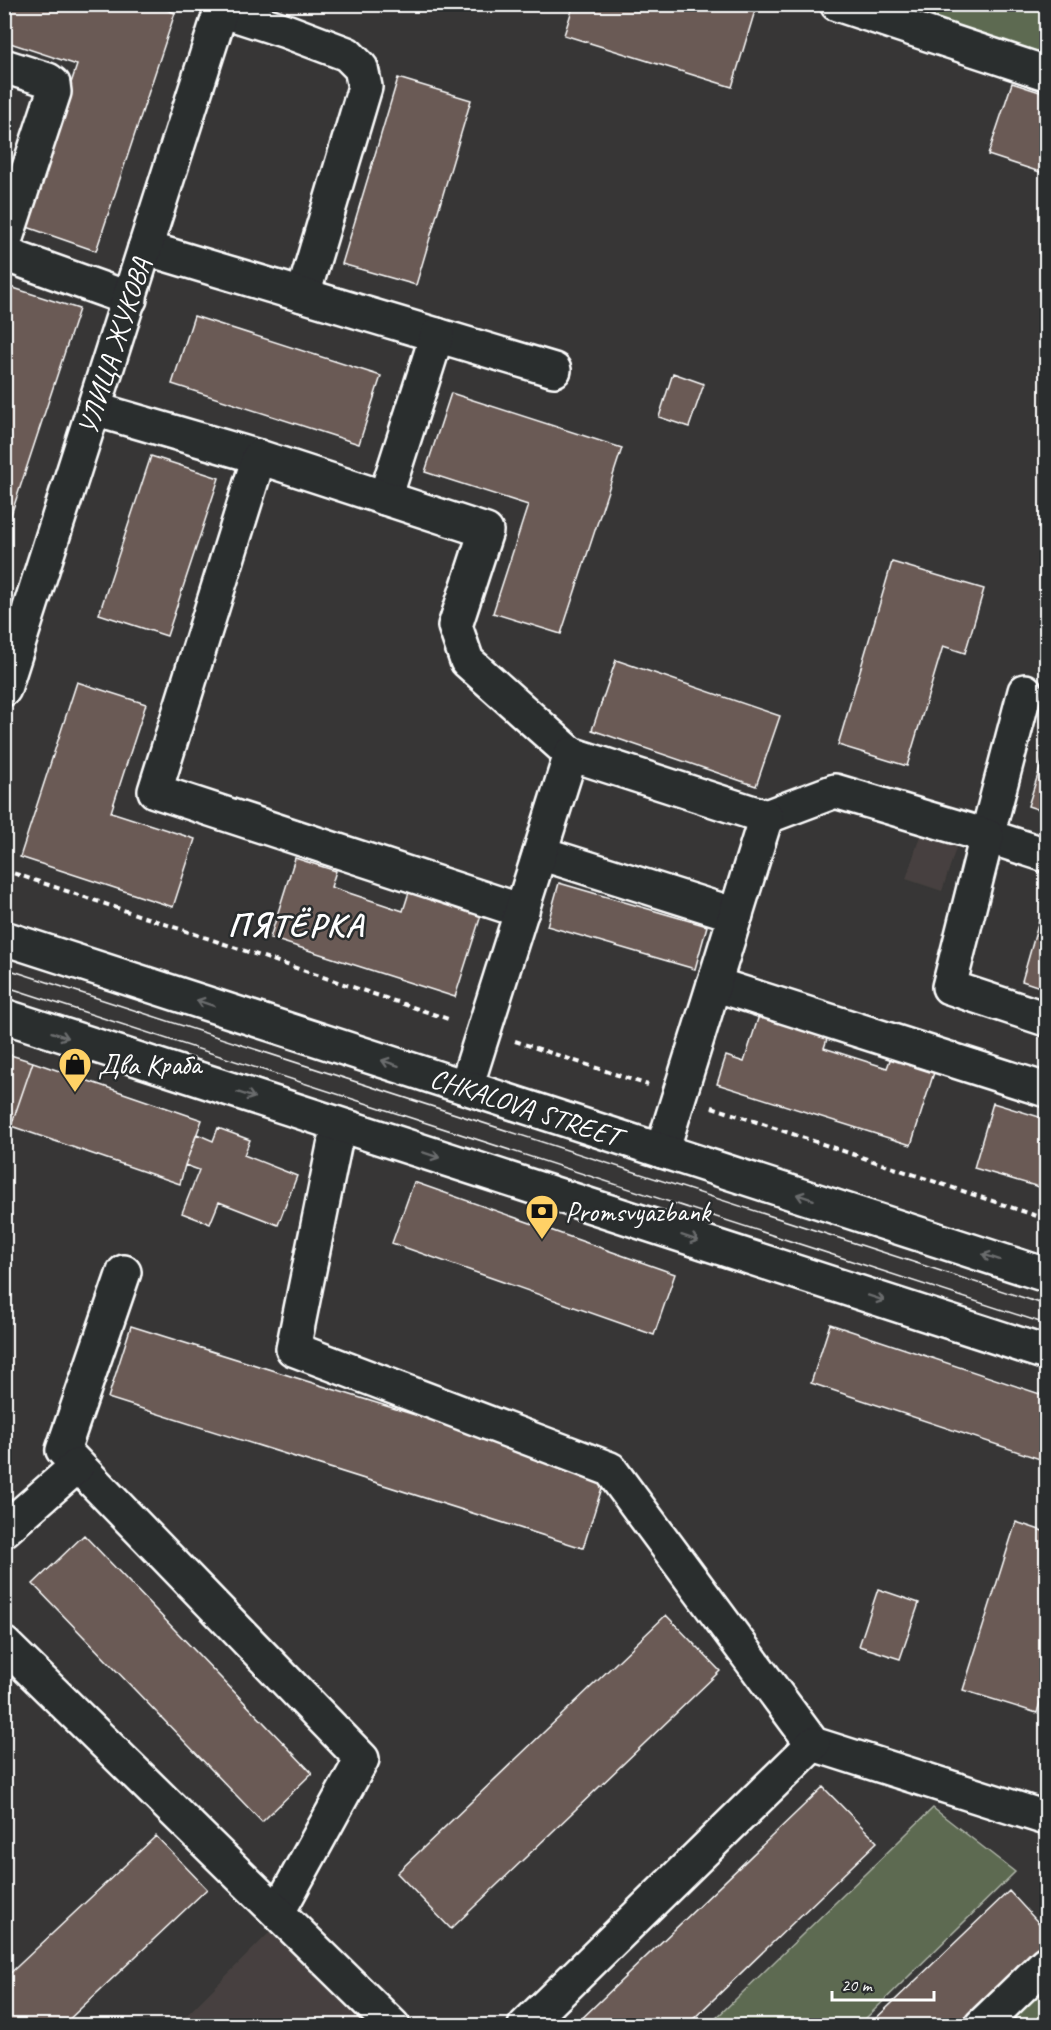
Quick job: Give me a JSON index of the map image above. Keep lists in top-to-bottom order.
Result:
{
  "streets": {
    "main road": ["УЛИЦА ЖУКОВА", "CHKALOVA STREET"]
  },
  "districts": ["ПЯТЁРКА"],
  "places": {
    "shop": ["Два Краба"],
    "bank": ["Promsvyazbank"]
  },
  "scale_bar": "20 m"
}
